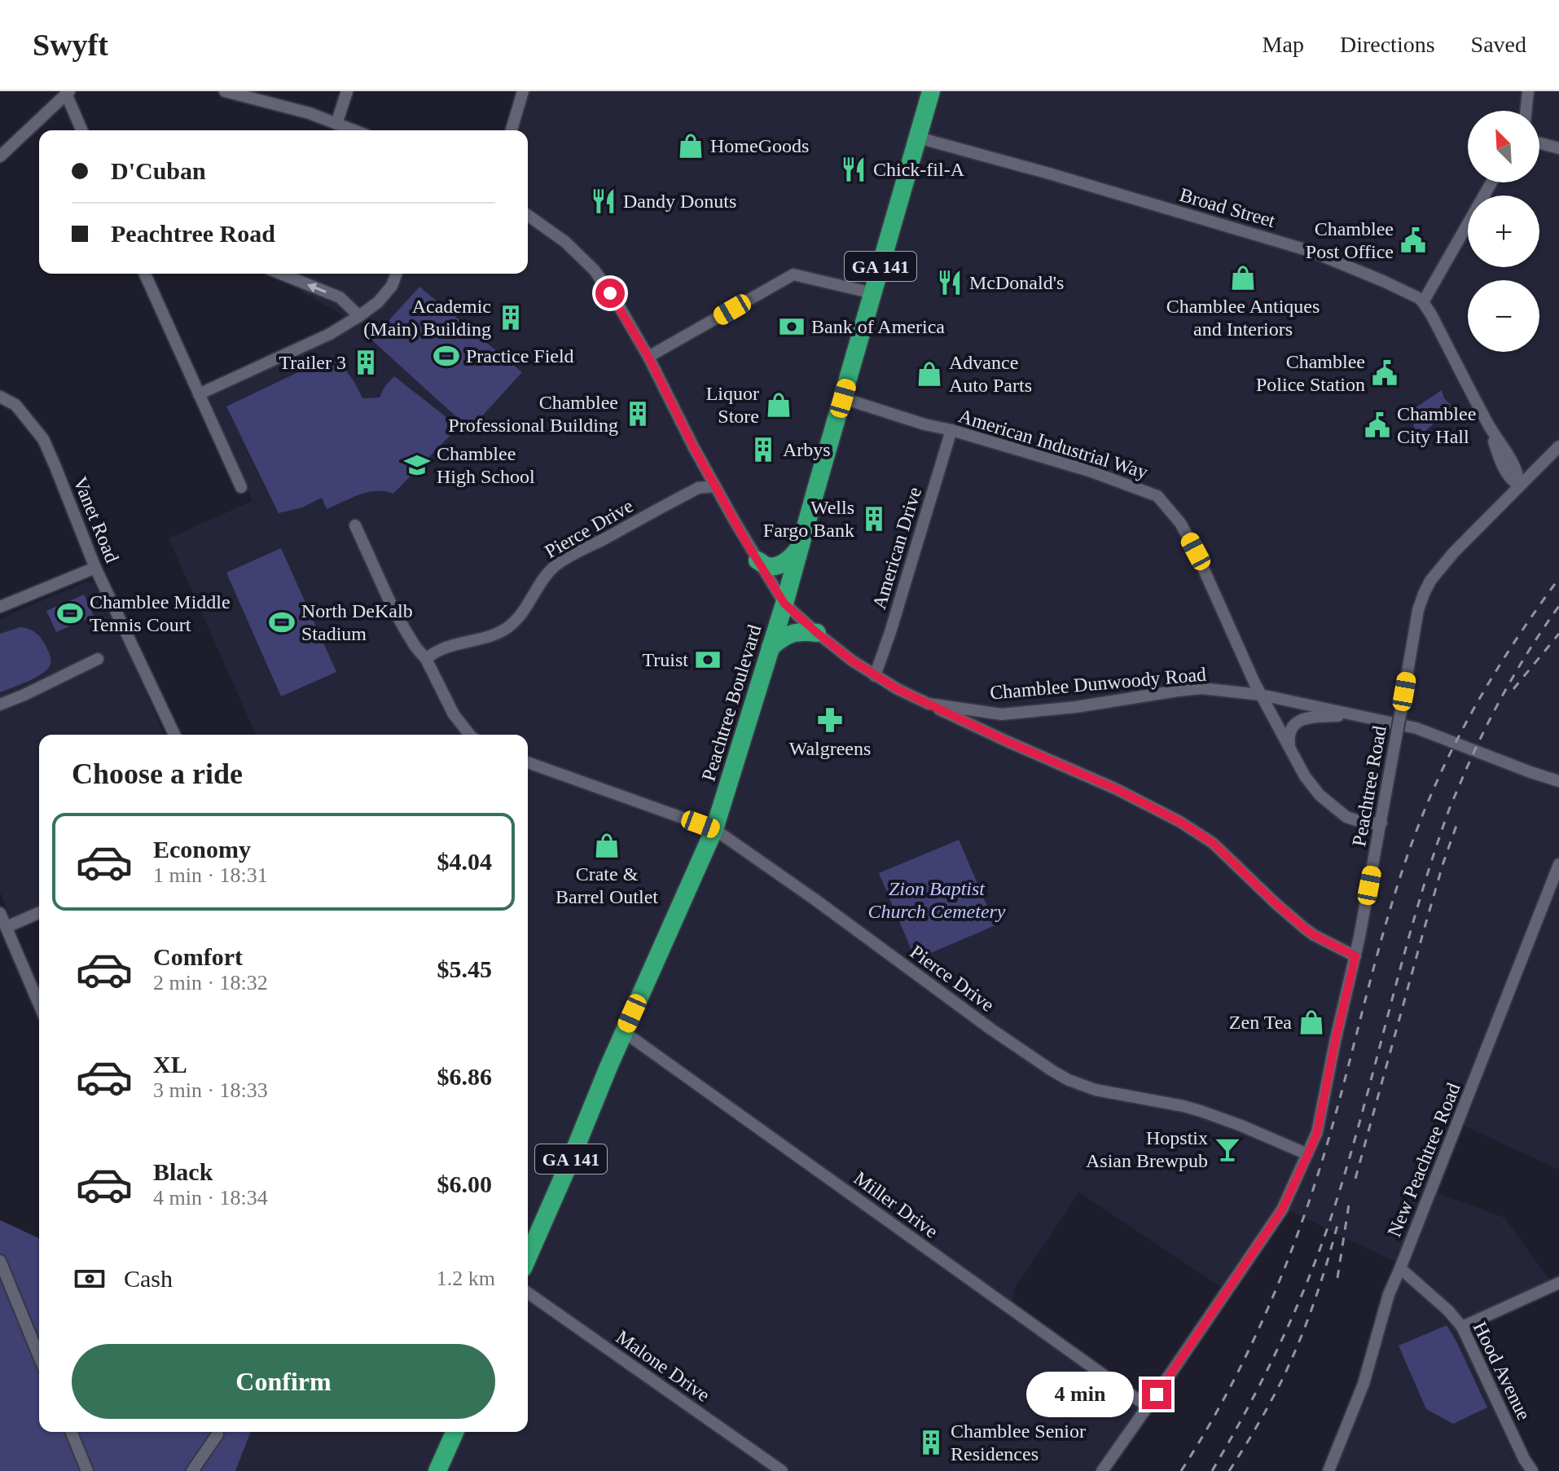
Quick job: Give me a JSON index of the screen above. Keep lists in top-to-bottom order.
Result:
{
  "streets": {
    "highway": ["GA 141", "Peachtree Boulevard"],
    "street": [
      "Broad Street",
      "American Industrial Way",
      "Vanet Road",
      "Pierce Drive",
      "American Drive",
      "Chamblee Dunwoody Road",
      "Peachtree Road",
      "New Peachtree Road",
      "Miller Drive",
      "Malone Drive",
      "Hood Avenue"
    ]
  },
  "crossings": [
    ["Broad Street", "Peachtree Boulevard"],
    ["American Industrial Way", "American Drive"],
    ["American Industrial Way", "Chamblee Dunwoody Road"],
    ["American Industrial Way", "Peachtree Boulevard"],
    ["American Industrial Way", "Peachtree Road"],
    ["Pierce Drive", "Chamblee Dunwoody Road"],
    ["Pierce Drive", "Peachtree Boulevard"],
    ["Pierce Drive", "Peachtree Road"],
    ["American Drive", "Chamblee Dunwoody Road"],
    ["Chamblee Dunwoody Road", "Peachtree Boulevard"],
    ["Peachtree Boulevard", "Miller Drive"],
    ["Peachtree Road", "Miller Drive"],
    ["New Peachtree Road", "Hood Avenue"]
  ],
  "parks": ["Zion Baptist Church Cemetery"],
  "places": {
    "shop": [
      "HomeGoods",
      "Chamblee Antiques and Interiors",
      "Advance Auto Parts",
      "Liquor Store",
      "Crate & Barrel Outlet",
      "Zen Tea"
    ],
    "restaurant": ["Chick-fil-A", "Dandy Donuts", "McDonald's"],
    "public building": ["Chamblee Post Office", "Chamblee Police Station", "Chamblee City Hall"],
    "building": [
      "Academic (Main) Building",
      "Trailer 3",
      "Chamblee Professional Building",
      "Arbys",
      "Wells Fargo Bank",
      "Chamblee Senior Residences"
    ],
    "bank": ["Bank of America", "Truist"],
    "sports": ["Practice Field", "Chamblee Middle Tennis Court", "North DeKalb Stadium"],
    "school or university": ["Chamblee High School"],
    "pharmacy": ["Walgreens"],
    "bar": ["Hopstix Asian Brewpub"]
  },
  "north": "top left",
  "page": {
    "header": "Swyft",
    "nav": ["Map", "Directions", "Saved"],
    "map_buttons": ["+", "−"],
    "banner": ["D'Cuban", "Peachtree Road"],
    "heading": "Choose a ride",
    "list": [
      {
        "name": "Economy",
        "note": "1 min · 18:31",
        "value": "$4.04"
      },
      {
        "name": "Comfort",
        "note": "2 min · 18:32",
        "value": "$5.45"
      },
      {
        "name": "XL",
        "note": "3 min · 18:33",
        "value": "$6.86"
      },
      {
        "name": "Black",
        "note": "4 min · 18:34",
        "value": "$6.00"
      }
    ],
    "pay": ["Cash", "1.2 km"],
    "buttons": "Confirm",
    "bubble": "4 min"
  }
}
